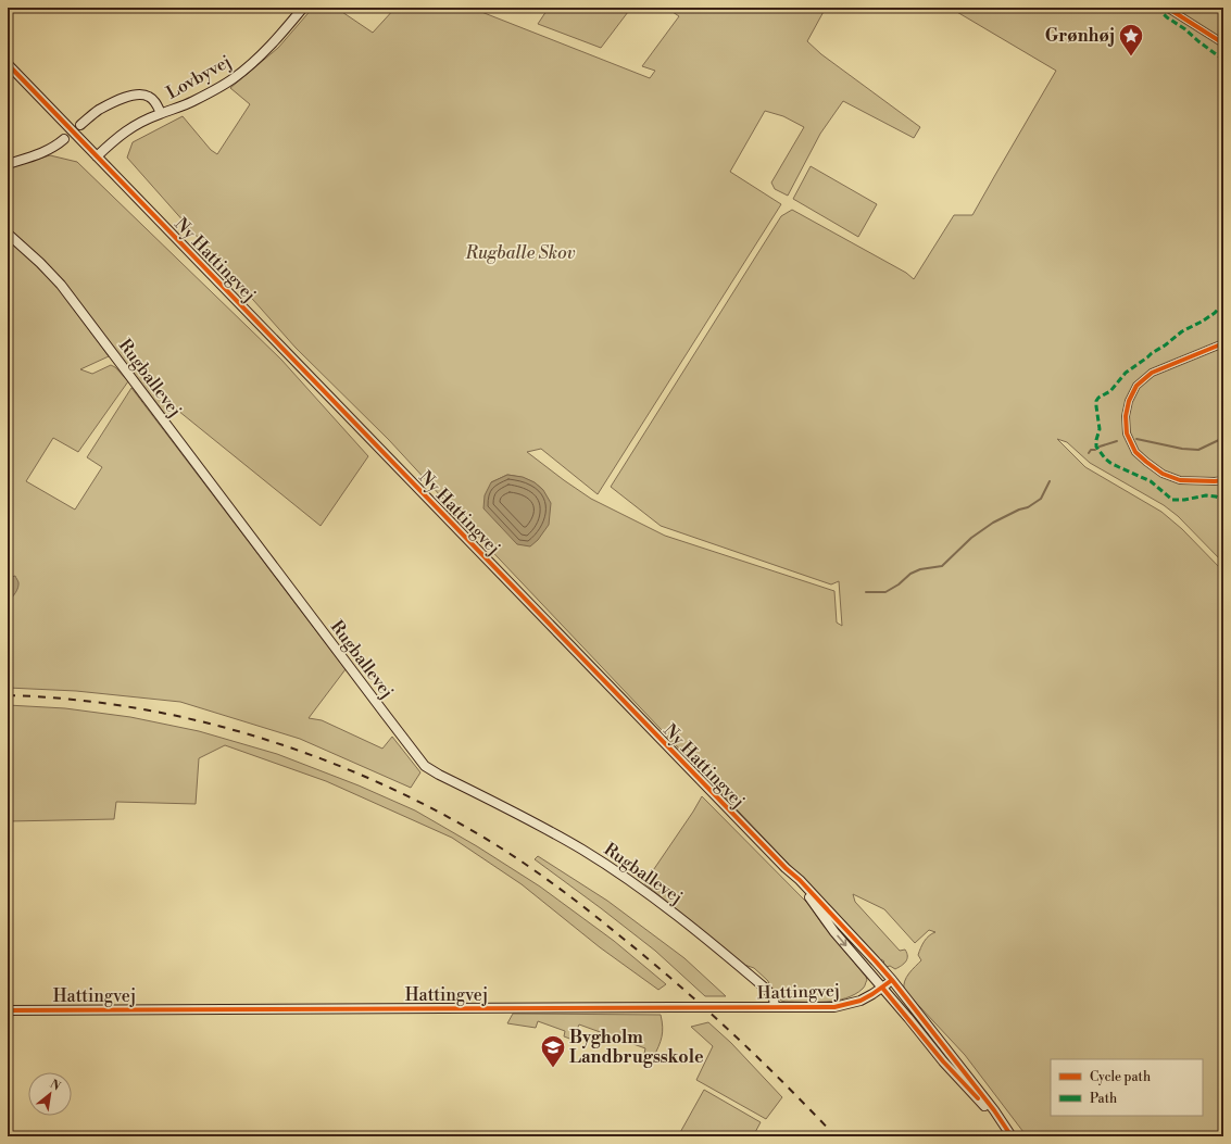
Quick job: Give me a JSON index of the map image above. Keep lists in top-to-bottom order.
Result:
{
  "streets": {
    "street": [
      "Lovbyvej",
      "Ny Hattingvej",
      "Rugballevej",
      "Hattingvej"
    ]
  },
  "crossings": [
    ["Lovbyvej", "Ny Hattingvej"],
    ["Ny Hattingvej", "Hattingvej"],
    ["Rugballevej", "Hattingvej"]
  ],
  "parks": ["Rugballe Skov"],
  "places": {
    "place": ["Grønhøj"],
    "school or university": ["Bygholm Landbrugsskole"]
  },
  "legend": ["Cycle path", "Path"],
  "north": "top right"
}
